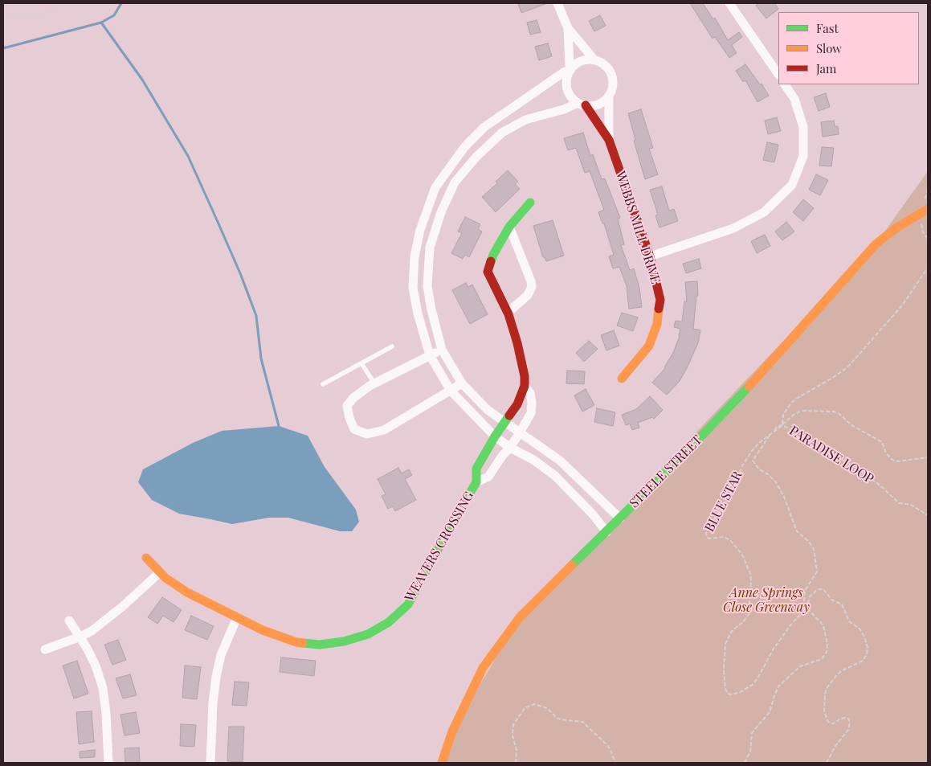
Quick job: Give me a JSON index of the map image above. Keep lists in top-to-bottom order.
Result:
{
  "streets": {
    "street": ["WEBBS MILL DRIVE", "STEELE STREET", "WEAVERS CROSSING"],
    "path": ["PARADISE LOOP", "BLUE STAR"]
  },
  "crossings": [
    ["PARADISE LOOP", "BLUE STAR"]
  ],
  "parks": ["Anne Springs Close Greenway"],
  "legend": ["Fast", "Slow", "Jam"]
}
